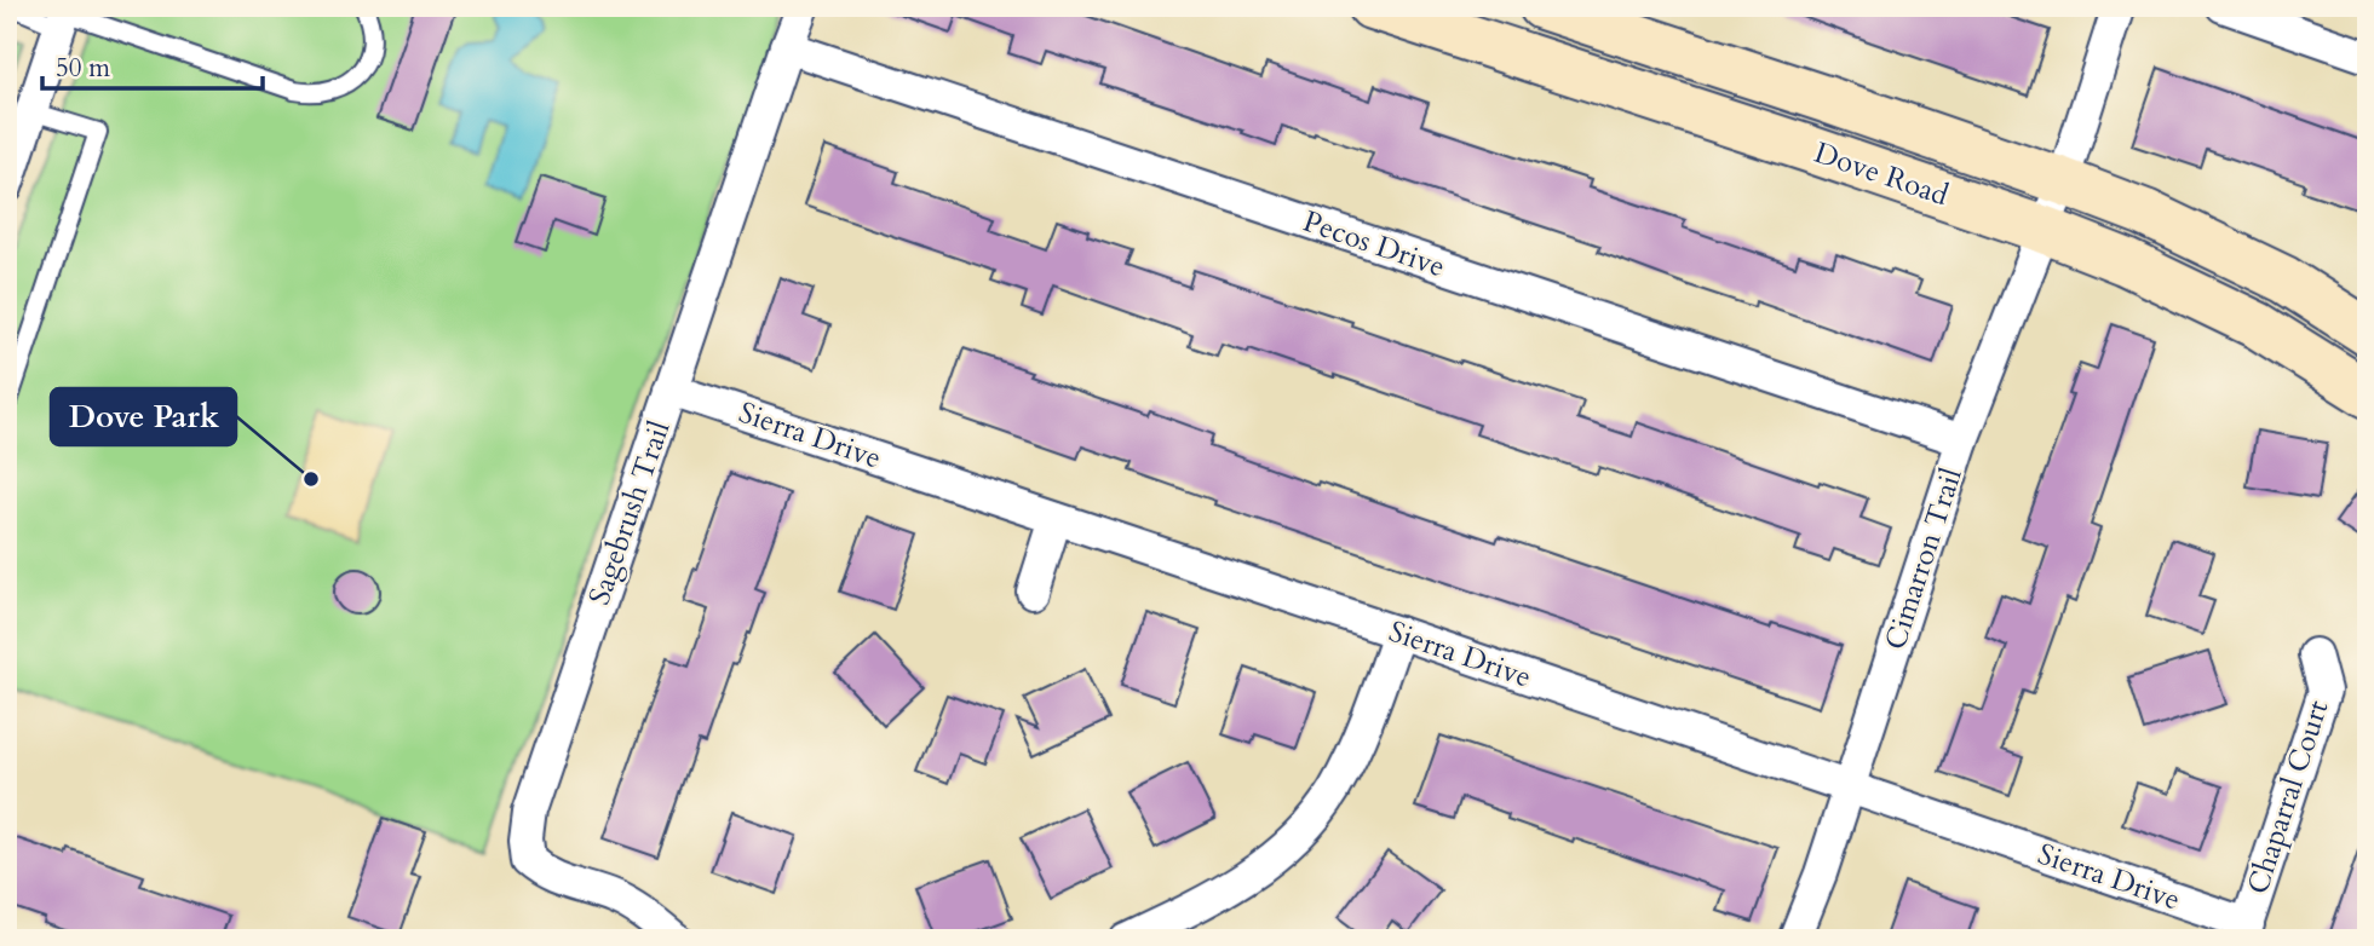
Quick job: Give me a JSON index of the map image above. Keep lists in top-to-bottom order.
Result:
{
  "streets": {
    "main road": ["Dove Road"],
    "street": [
      "Pecos Drive",
      "Sierra Drive",
      "Sagebrush Trail",
      "Cimarron Trail",
      "Chaparral Court"
    ]
  },
  "crossings": [
    ["Dove Road", "Cimarron Trail"],
    ["Pecos Drive", "Sagebrush Trail"],
    ["Pecos Drive", "Cimarron Trail"],
    ["Sierra Drive", "Sagebrush Trail"],
    ["Sierra Drive", "Cimarron Trail"],
    ["Sierra Drive", "Chaparral Court"]
  ],
  "places": ["Dove Park"],
  "scale_bar": "50 m"
}
